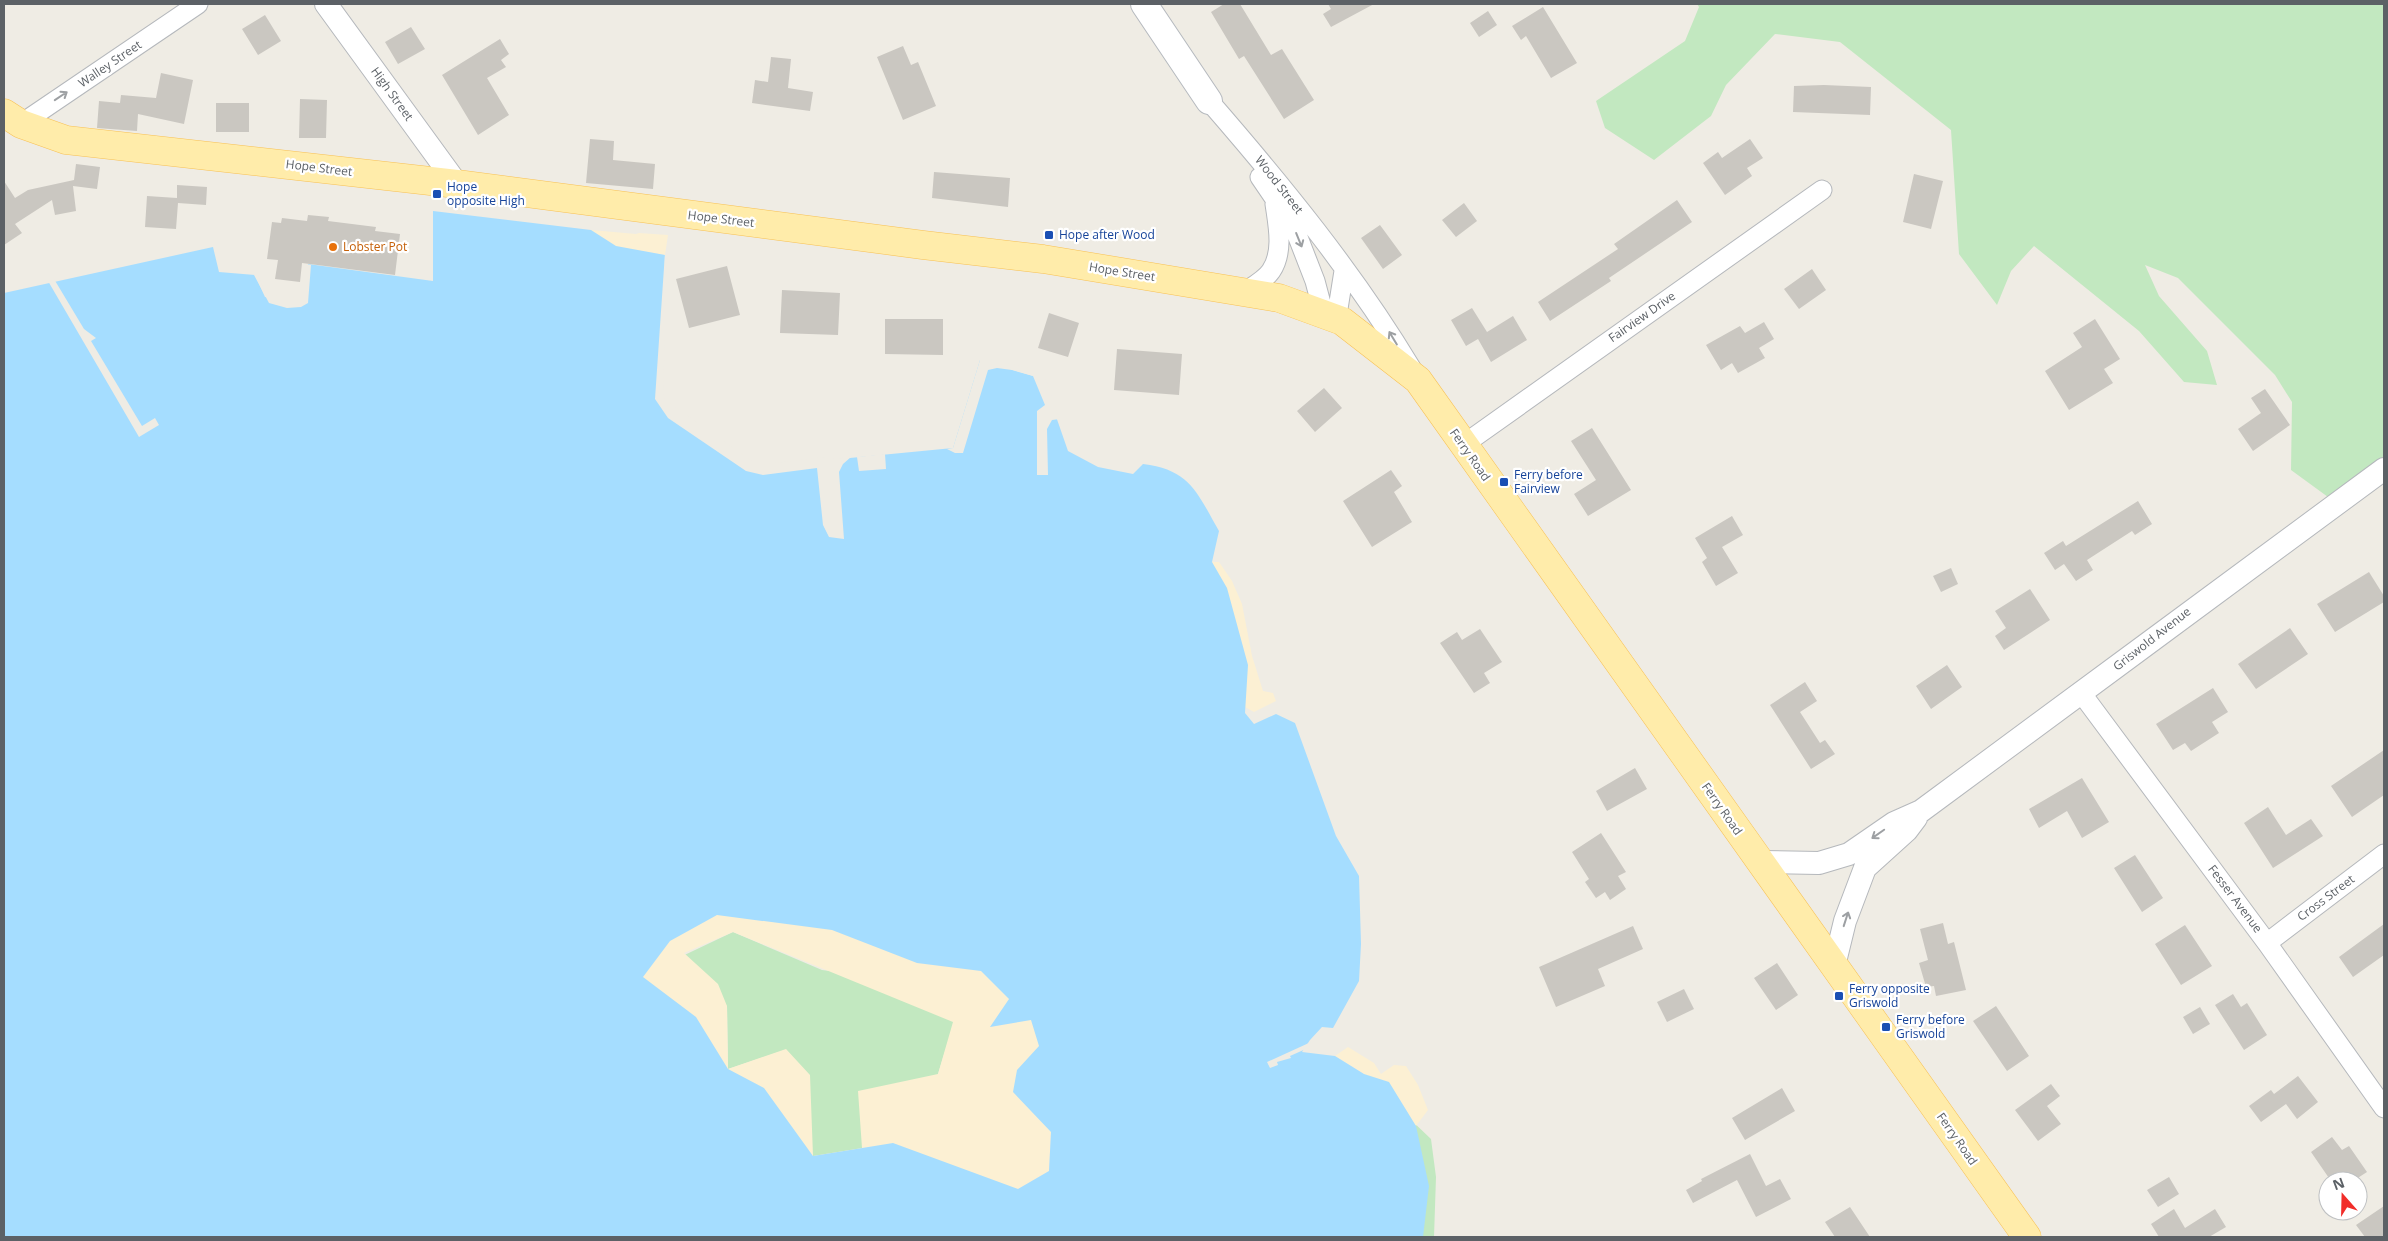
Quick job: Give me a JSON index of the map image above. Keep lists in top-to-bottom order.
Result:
{
  "streets": {
    "main road": ["Hope Street", "Wood Street", "Ferry Road"],
    "street": [
      "Walley Street",
      "High Street",
      "Fairview Drive",
      "Griswold Avenue",
      "Cross Street",
      "Fesser Avenue"
    ]
  },
  "crossings": [
    ["Walley Street", "Hope Street"],
    ["High Street", "Hope Street"],
    ["Hope Street", "Wood Street"],
    ["Hope Street", "Ferry Road"],
    ["Wood Street", "Ferry Road"],
    ["Fairview Drive", "Ferry Road"],
    ["Griswold Avenue", "Fesser Avenue"],
    ["Cross Street", "Fesser Avenue"]
  ],
  "one_way": ["Walley Street"],
  "places": {
    "transit": [
      "Hope opposite High",
      "Hope after Wood",
      "Ferry before Fairview",
      "Ferry opposite Griswold",
      "Ferry before Griswold"
    ],
    "other": ["Lobster Pot"]
  },
  "north": "top"
}
